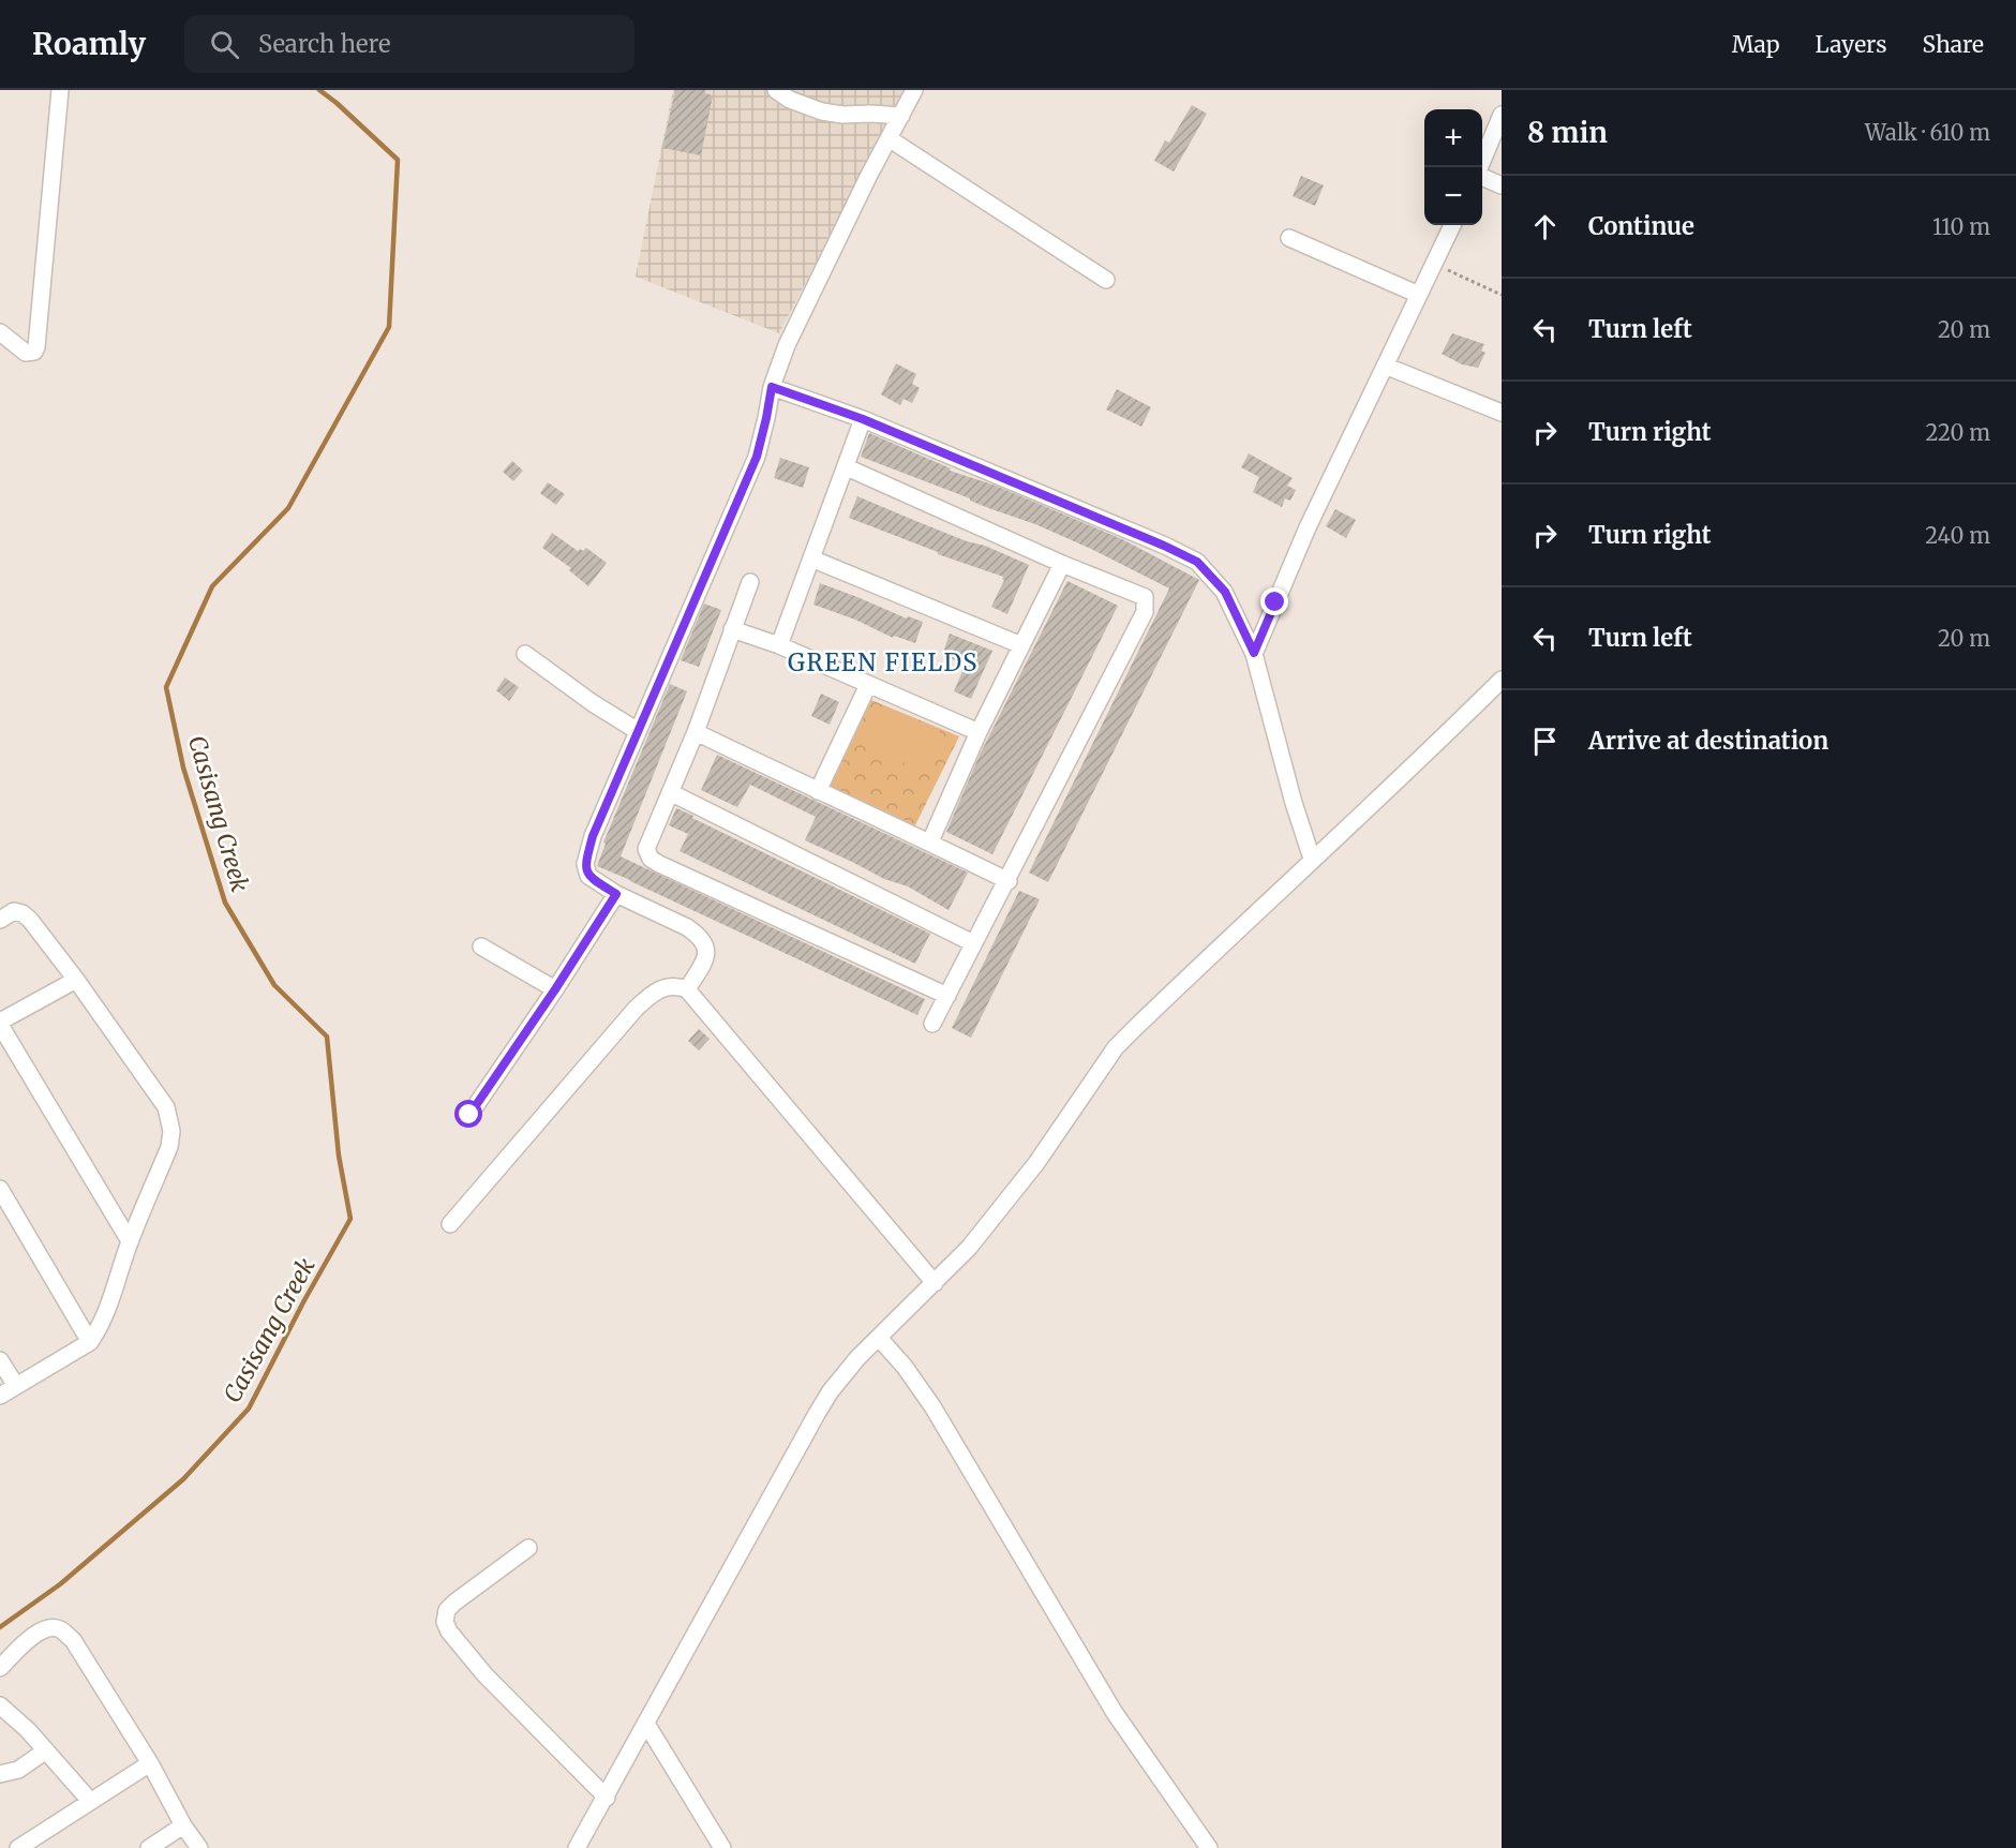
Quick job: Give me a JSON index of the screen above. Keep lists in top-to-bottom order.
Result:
{
  "districts": ["GREEN FIELDS"],
  "water": ["Casisang Creek"],
  "page": {
    "header": "Roamly",
    "search": "Search here",
    "nav": ["Map", "Layers", "Share"],
    "heading": ["8 min", "Walk · 610 m"],
    "map_buttons": ["+", "−"],
    "list": [
      ["Continue", "110 m"],
      ["Turn left", "20 m"],
      ["Turn right", "220 m"],
      ["Turn right", "240 m"],
      ["Turn left", "20 m"],
      "Arrive at destination"
    ]
  }
}
